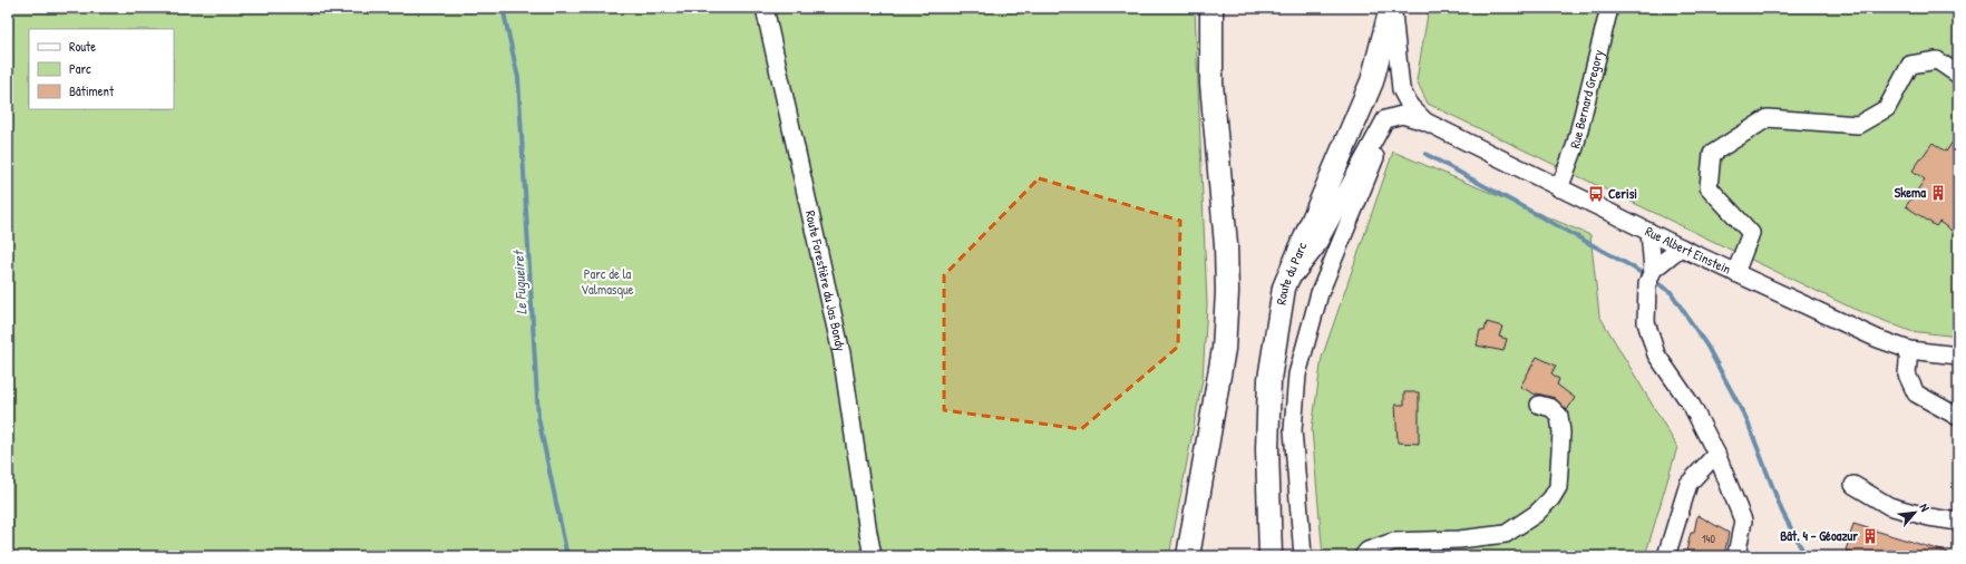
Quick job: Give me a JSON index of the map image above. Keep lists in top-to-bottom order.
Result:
{
  "streets": {
    "main road": ["Route du Parc"],
    "street": ["Rue Bernard Gregory", "Rue Albert Einstein", "Route Forestière du Jas Bondy"]
  },
  "crossings": [
    ["Rue Bernard Gregory", "Rue Albert Einstein"]
  ],
  "water": ["Le Fugueiret"],
  "parks": ["Parc de la Valmasque"],
  "places": {
    "building": ["Skema", "Bât. 4 - Géoazur"],
    "bus stop": ["Cerisi"]
  },
  "house_numbers": ["140"],
  "legend": ["Route", "Parc", "Bâtiment"],
  "north": "top right"
}
